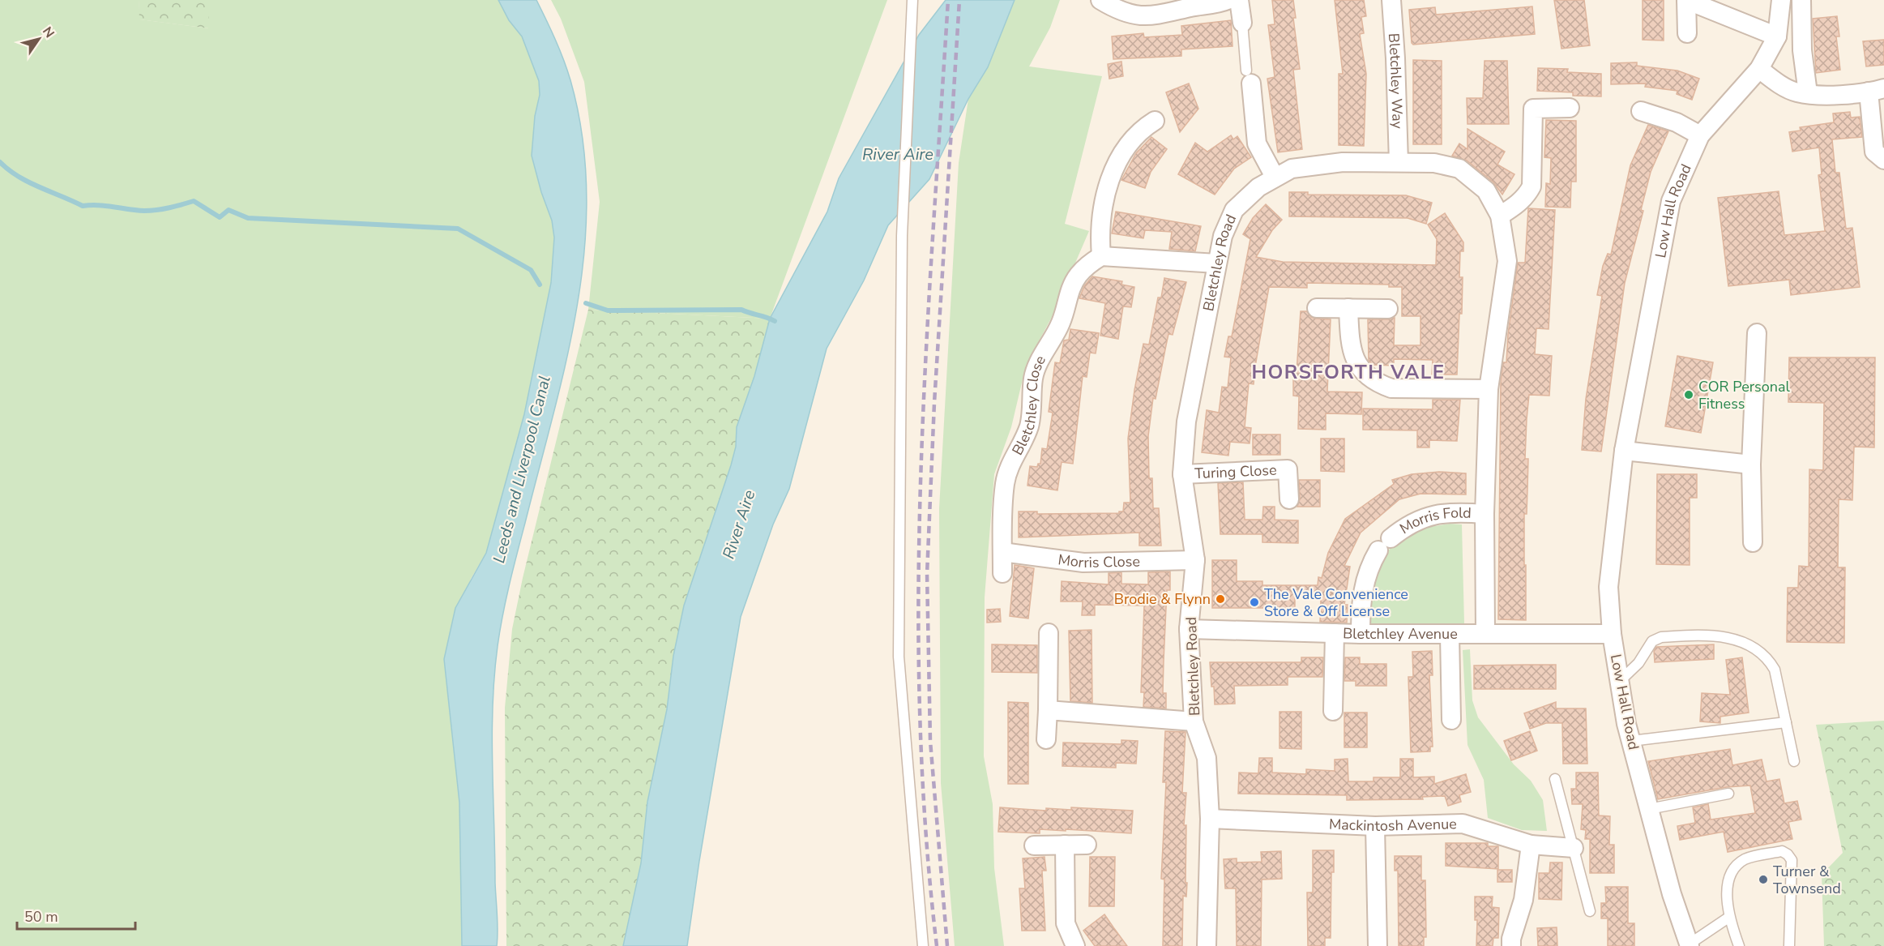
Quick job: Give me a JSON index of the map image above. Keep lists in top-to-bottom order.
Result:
{
  "streets": {
    "street": [
      "Bletchley Way",
      "Low Hall Road",
      "Bletchley Road",
      "Bletchley Close",
      "Turing Close",
      "Morris Fold",
      "Morris Close",
      "Bletchley Avenue",
      "Mackintosh Avenue"
    ]
  },
  "crossings": [
    ["Bletchley Way", "Bletchley Road"],
    ["Low Hall Road", "Bletchley Avenue"],
    ["Bletchley Road", "Turing Close"],
    ["Bletchley Road", "Morris Fold"],
    ["Bletchley Road", "Morris Close"],
    ["Bletchley Road", "Bletchley Avenue"],
    ["Bletchley Road", "Mackintosh Avenue"],
    ["Bletchley Close", "Morris Close"],
    ["Morris Fold", "Bletchley Avenue"]
  ],
  "districts": ["HORSFORTH VALE"],
  "water": ["River Aire", "Leeds and Liverpool Canal"],
  "places": [
    "COR Personal Fitness",
    "Brodie & Flynn",
    "The Vale Convenience Store & Off License",
    "Turner & Townsend"
  ],
  "scale_bar": "50 m",
  "north": "top right"
}
